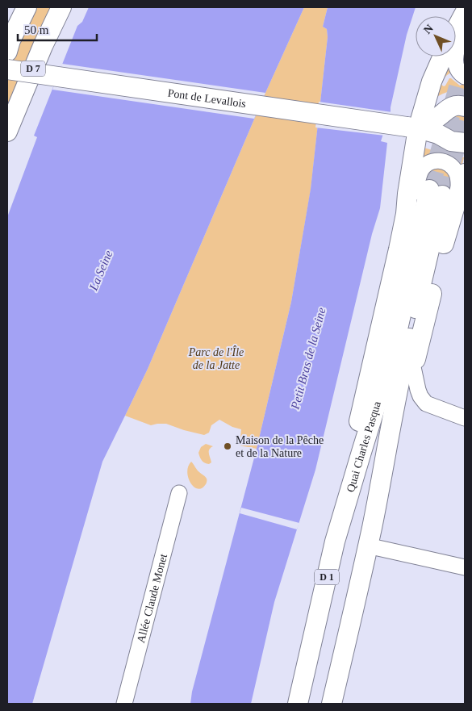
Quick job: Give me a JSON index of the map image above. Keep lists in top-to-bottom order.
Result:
{
  "streets": {
    "main road": [
      "D 7",
      "Pont de Levallois",
      "Quai Charles Pasqua",
      "D 1"
    ],
    "street": ["Allée Claude Monet"]
  },
  "water": ["La Seine", "Petit Bras de la Seine"],
  "parks": ["Parc de l'Île de la Jatte"],
  "places": ["Maison de la Pêche et de la Nature"],
  "scale_bar": "50 m",
  "north": "top left"
}
